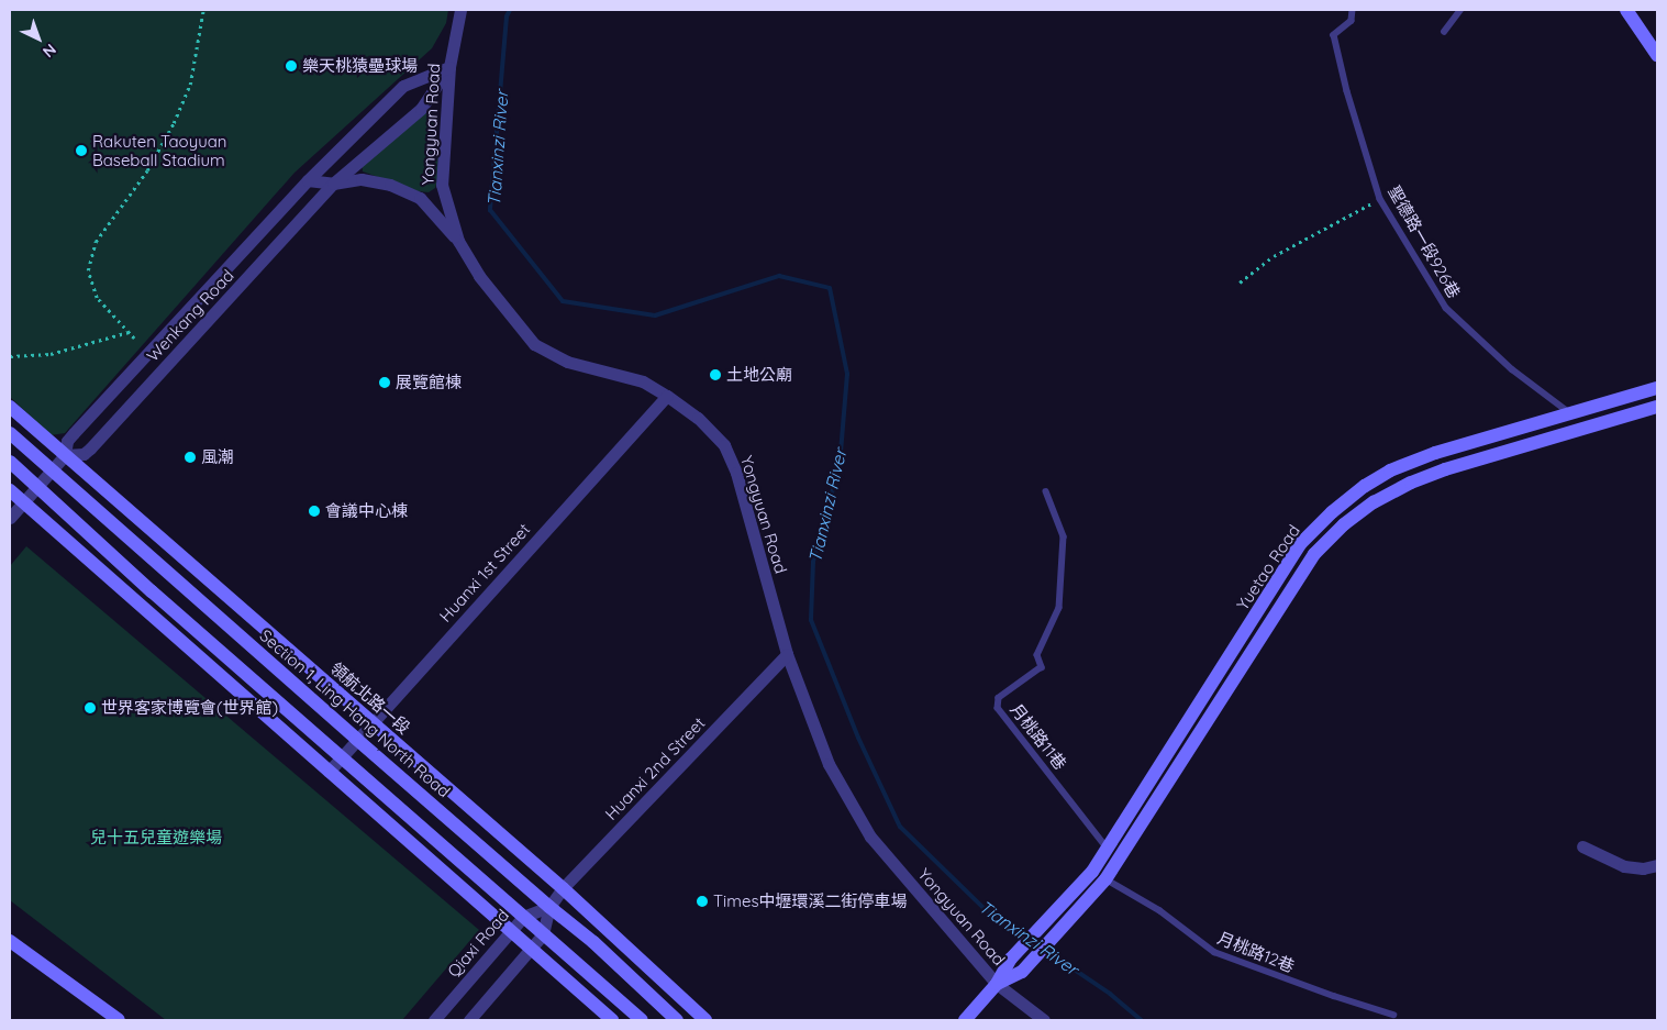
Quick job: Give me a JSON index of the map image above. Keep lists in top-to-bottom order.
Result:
{
  "streets": {
    "street": [
      "Yongyuan Road",
      "Wenkang Road",
      "Yuetao Road",
      "Huanxi 1st Street",
      "領航北路一段",
      "Section 1, Ling Hang North Road",
      "Huanxi 2nd Street",
      "Qiaxi Road"
    ],
    "lane": ["聖德路一段926巷", "月桃路11巷", "月桃路12巷"]
  },
  "crossings": [
    ["Yongyuan Road", "Wenkang Road"],
    ["Yongyuan Road", "Yuetao Road"],
    ["Yongyuan Road", "Huanxi 1st Street"],
    ["Yongyuan Road", "Huanxi 2nd Street"],
    ["聖德路一段926巷", "Yuetao Road"],
    ["Wenkang Road", "領航北路一段"],
    ["Wenkang Road", "Section 1, Ling Hang North Road"],
    ["Yuetao Road", "月桃路11巷"],
    ["Yuetao Road", "月桃路12巷"],
    ["Huanxi 1st Street", "領航北路一段"],
    ["Huanxi 1st Street", "Section 1, Ling Hang North Road"],
    ["領航北路一段", "Huanxi 2nd Street"],
    ["Section 1, Ling Hang North Road", "Huanxi 2nd Street"],
    ["Section 1, Ling Hang North Road", "Qiaxi Road"],
    ["Huanxi 2nd Street", "Qiaxi Road"]
  ],
  "water": ["Tianxinzi River"],
  "parks": ["兒十五兒童遊樂場"],
  "places": [
    "樂天桃猿壘球場",
    "Rakuten Taoyuan Baseball Stadium",
    "土地公廟",
    "展覽館棟",
    "風潮",
    "會議中心棟",
    "世界客家博覽會(世界館)",
    "Times中壢環溪二街停車場"
  ],
  "north": "bottom right"
}
